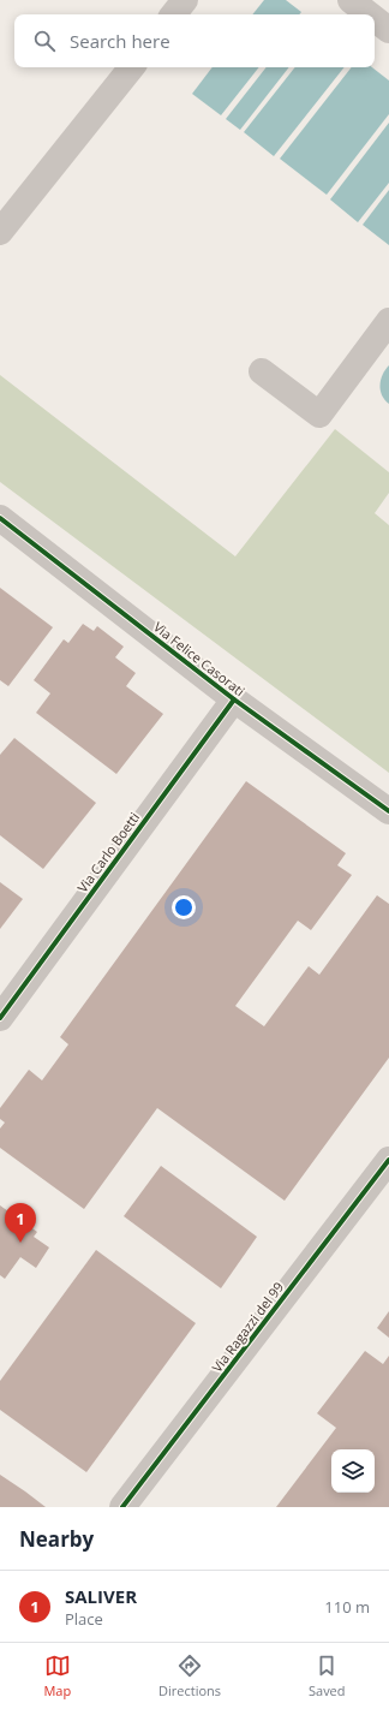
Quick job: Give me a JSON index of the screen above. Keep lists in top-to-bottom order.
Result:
{
  "streets": {
    "street": ["Via Felice Casorati", "Via Carlo Boetti", "Via Ragazzi del 99"]
  },
  "crossings": [
    ["Via Felice Casorati", "Via Carlo Boetti"]
  ],
  "page": {
    "search": "Search here",
    "pins": "1",
    "heading": "Nearby",
    "list": [
      {
        "mark": "1",
        "name": "SALIVER",
        "note": "Place",
        "value": "110 m"
      }
    ],
    "nav": ["Map", "Directions", "Saved"]
  }
}
